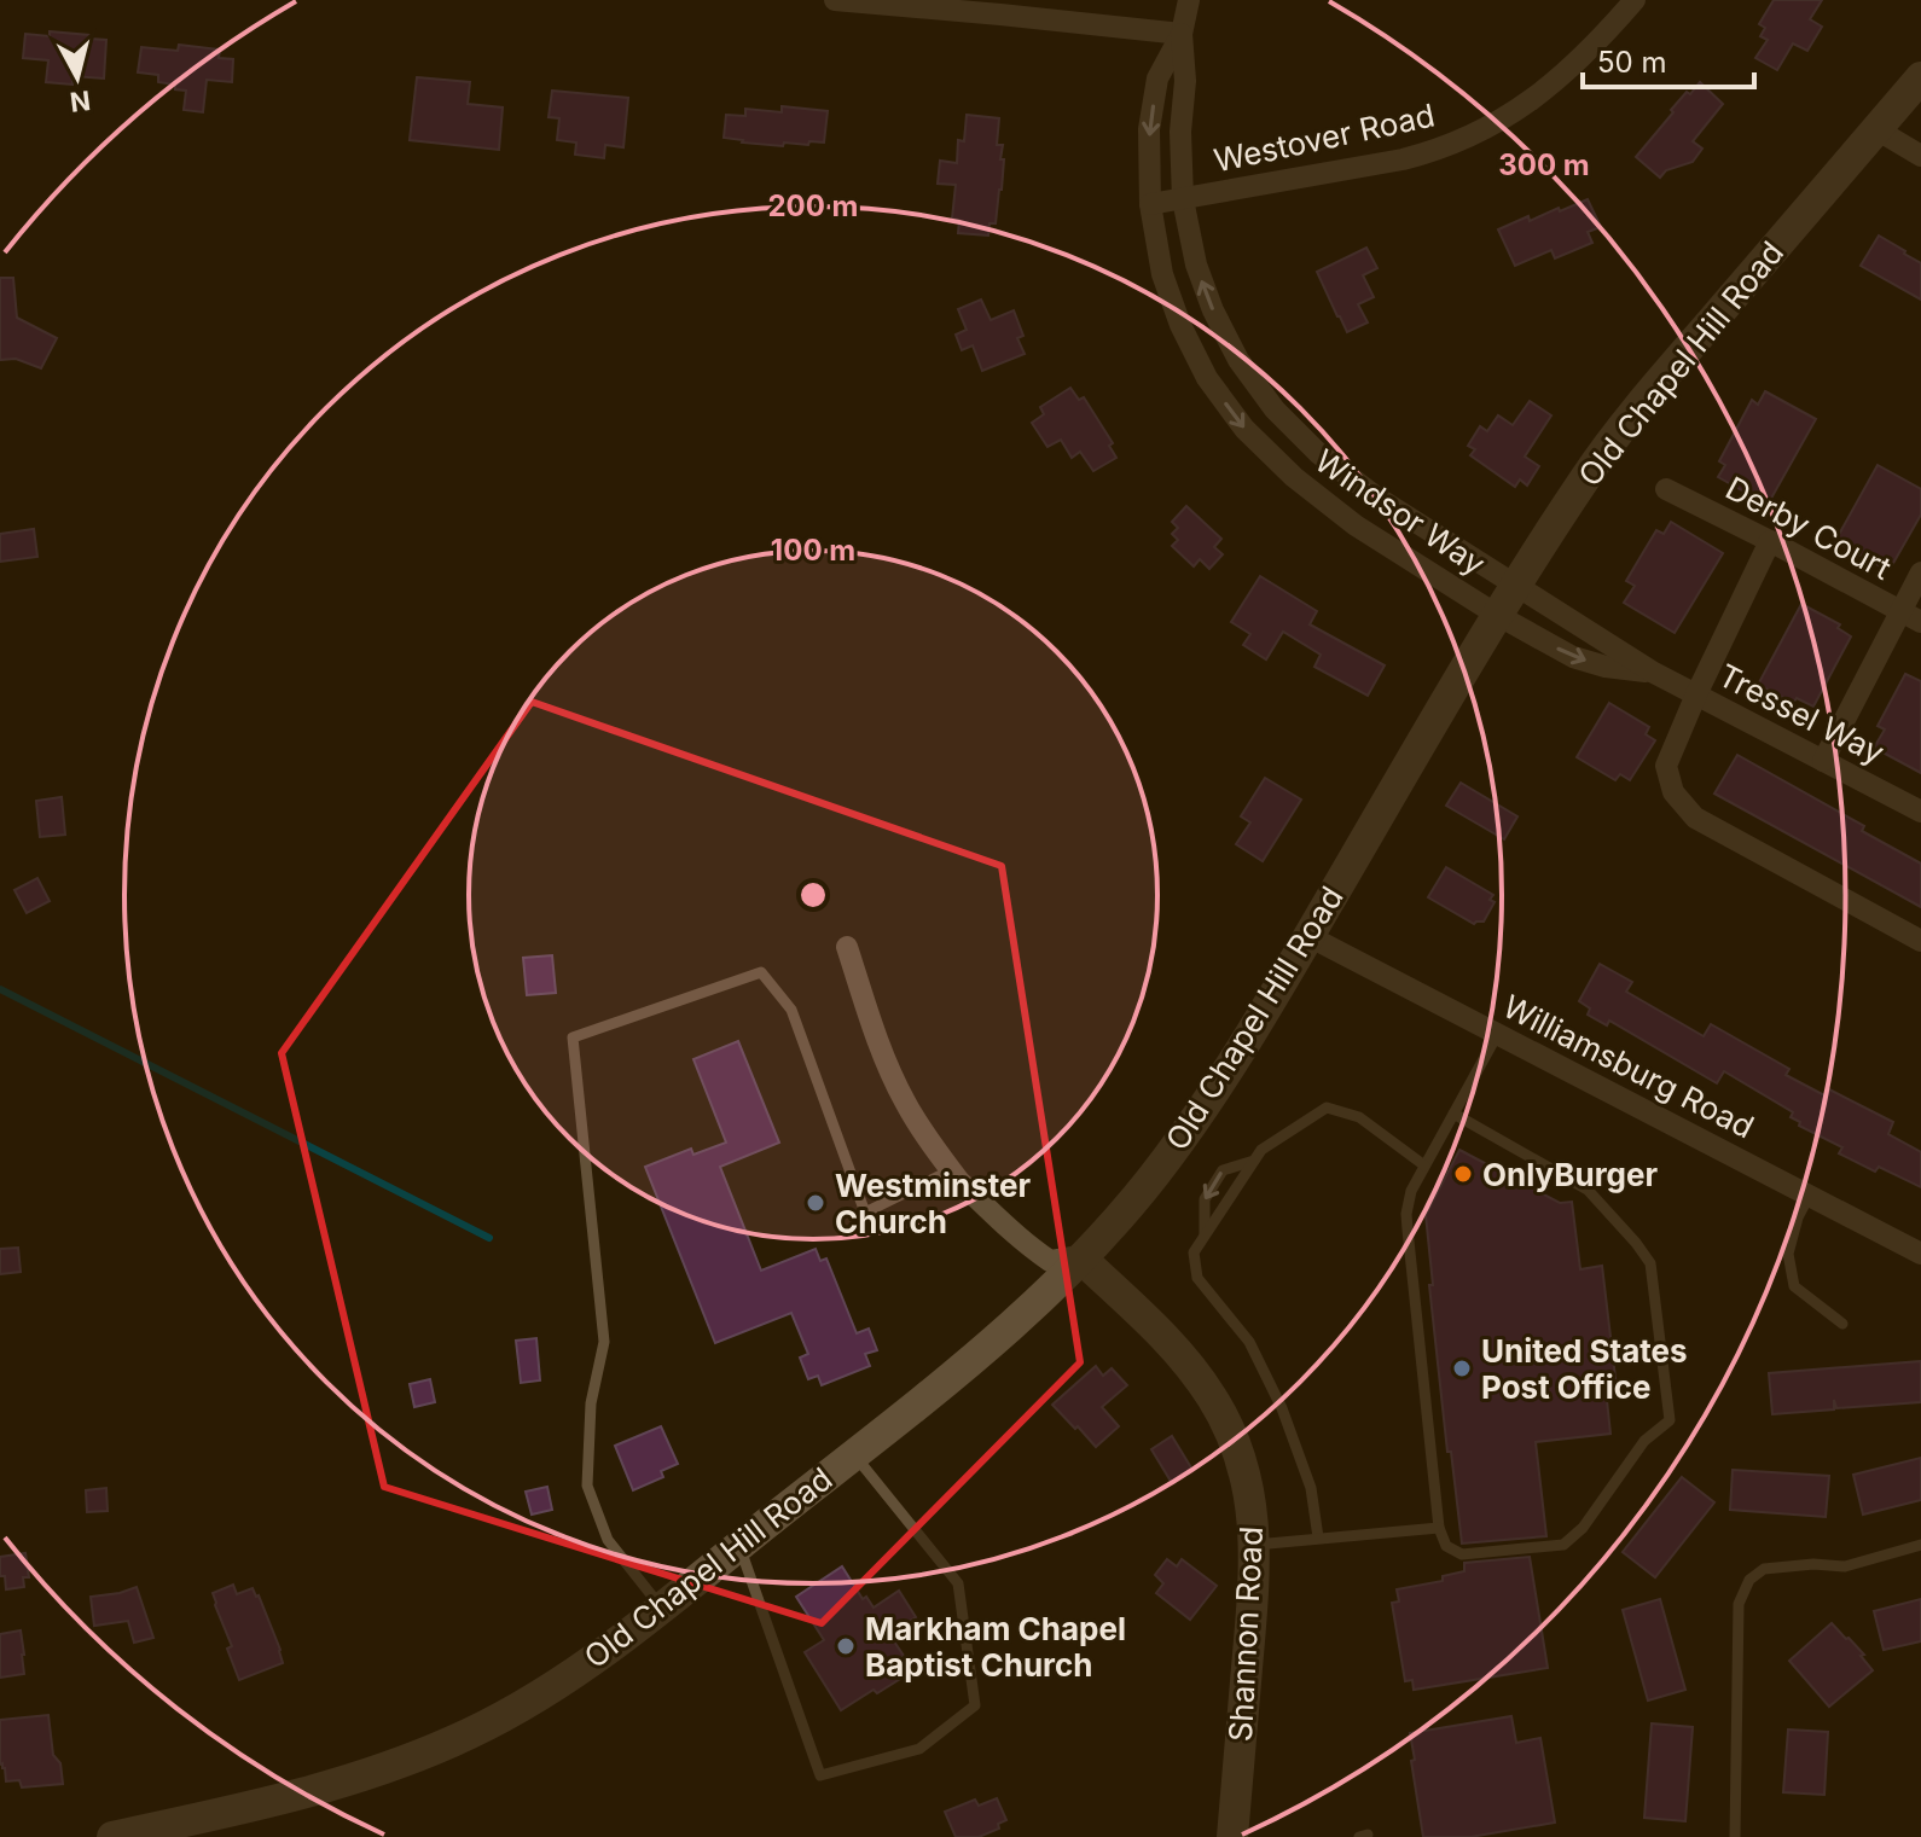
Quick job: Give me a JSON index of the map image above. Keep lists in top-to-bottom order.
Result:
{
  "streets": {
    "street": [
      "Westover Road",
      "Old Chapel Hill Road",
      "Windsor Way",
      "Derby Court",
      "Tressel Way",
      "Williamsburg Road",
      "Shannon Road"
    ]
  },
  "crossings": [
    ["Westover Road", "Windsor Way"],
    ["Old Chapel Hill Road", "Windsor Way"],
    ["Old Chapel Hill Road", "Tressel Way"],
    ["Old Chapel Hill Road", "Williamsburg Road"],
    ["Old Chapel Hill Road", "Shannon Road"],
    ["Windsor Way", "Tressel Way"]
  ],
  "places": [
    "OnlyBurger",
    "Westminster Church",
    "United States Post Office",
    "Markham Chapel Baptist Church"
  ],
  "scale_bar": "50 m",
  "north": "bottom",
  "rings": ["300 m", "200 m", "100 m"]
}
